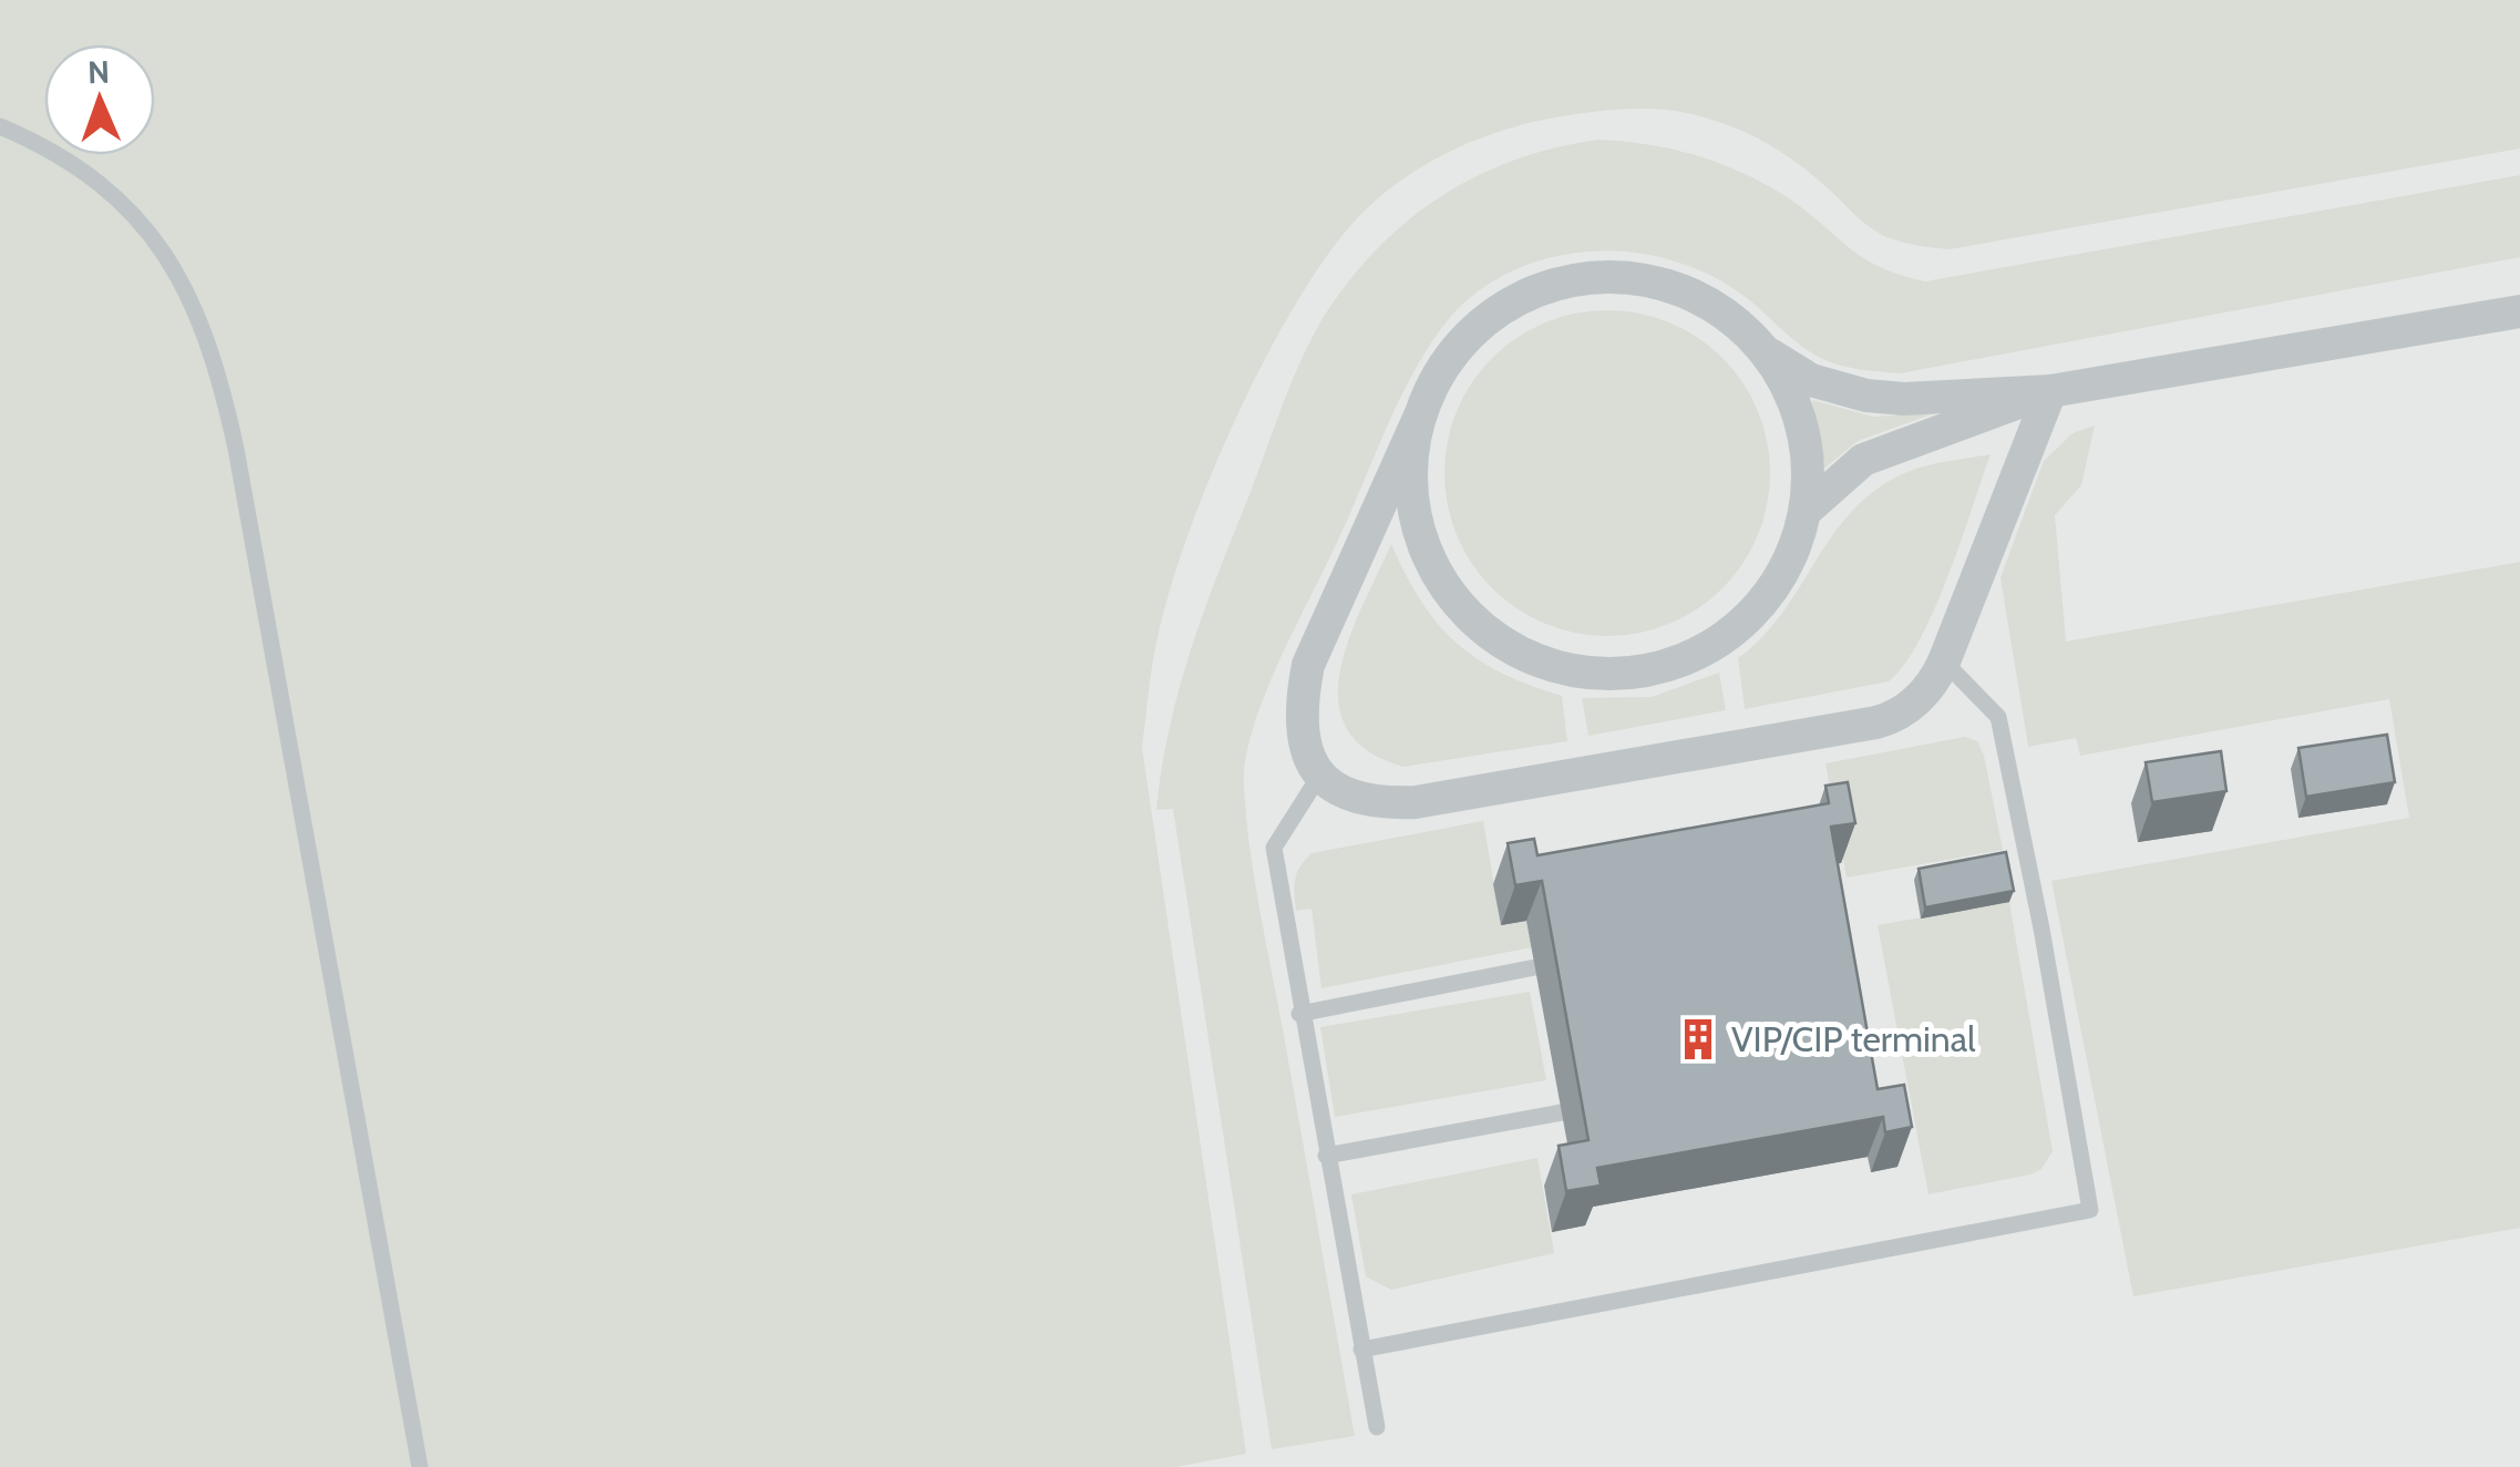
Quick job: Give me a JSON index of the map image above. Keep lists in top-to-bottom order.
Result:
{
  "places": {
    "building": ["VIP/CIP terminal"]
  },
  "north": "top"
}
